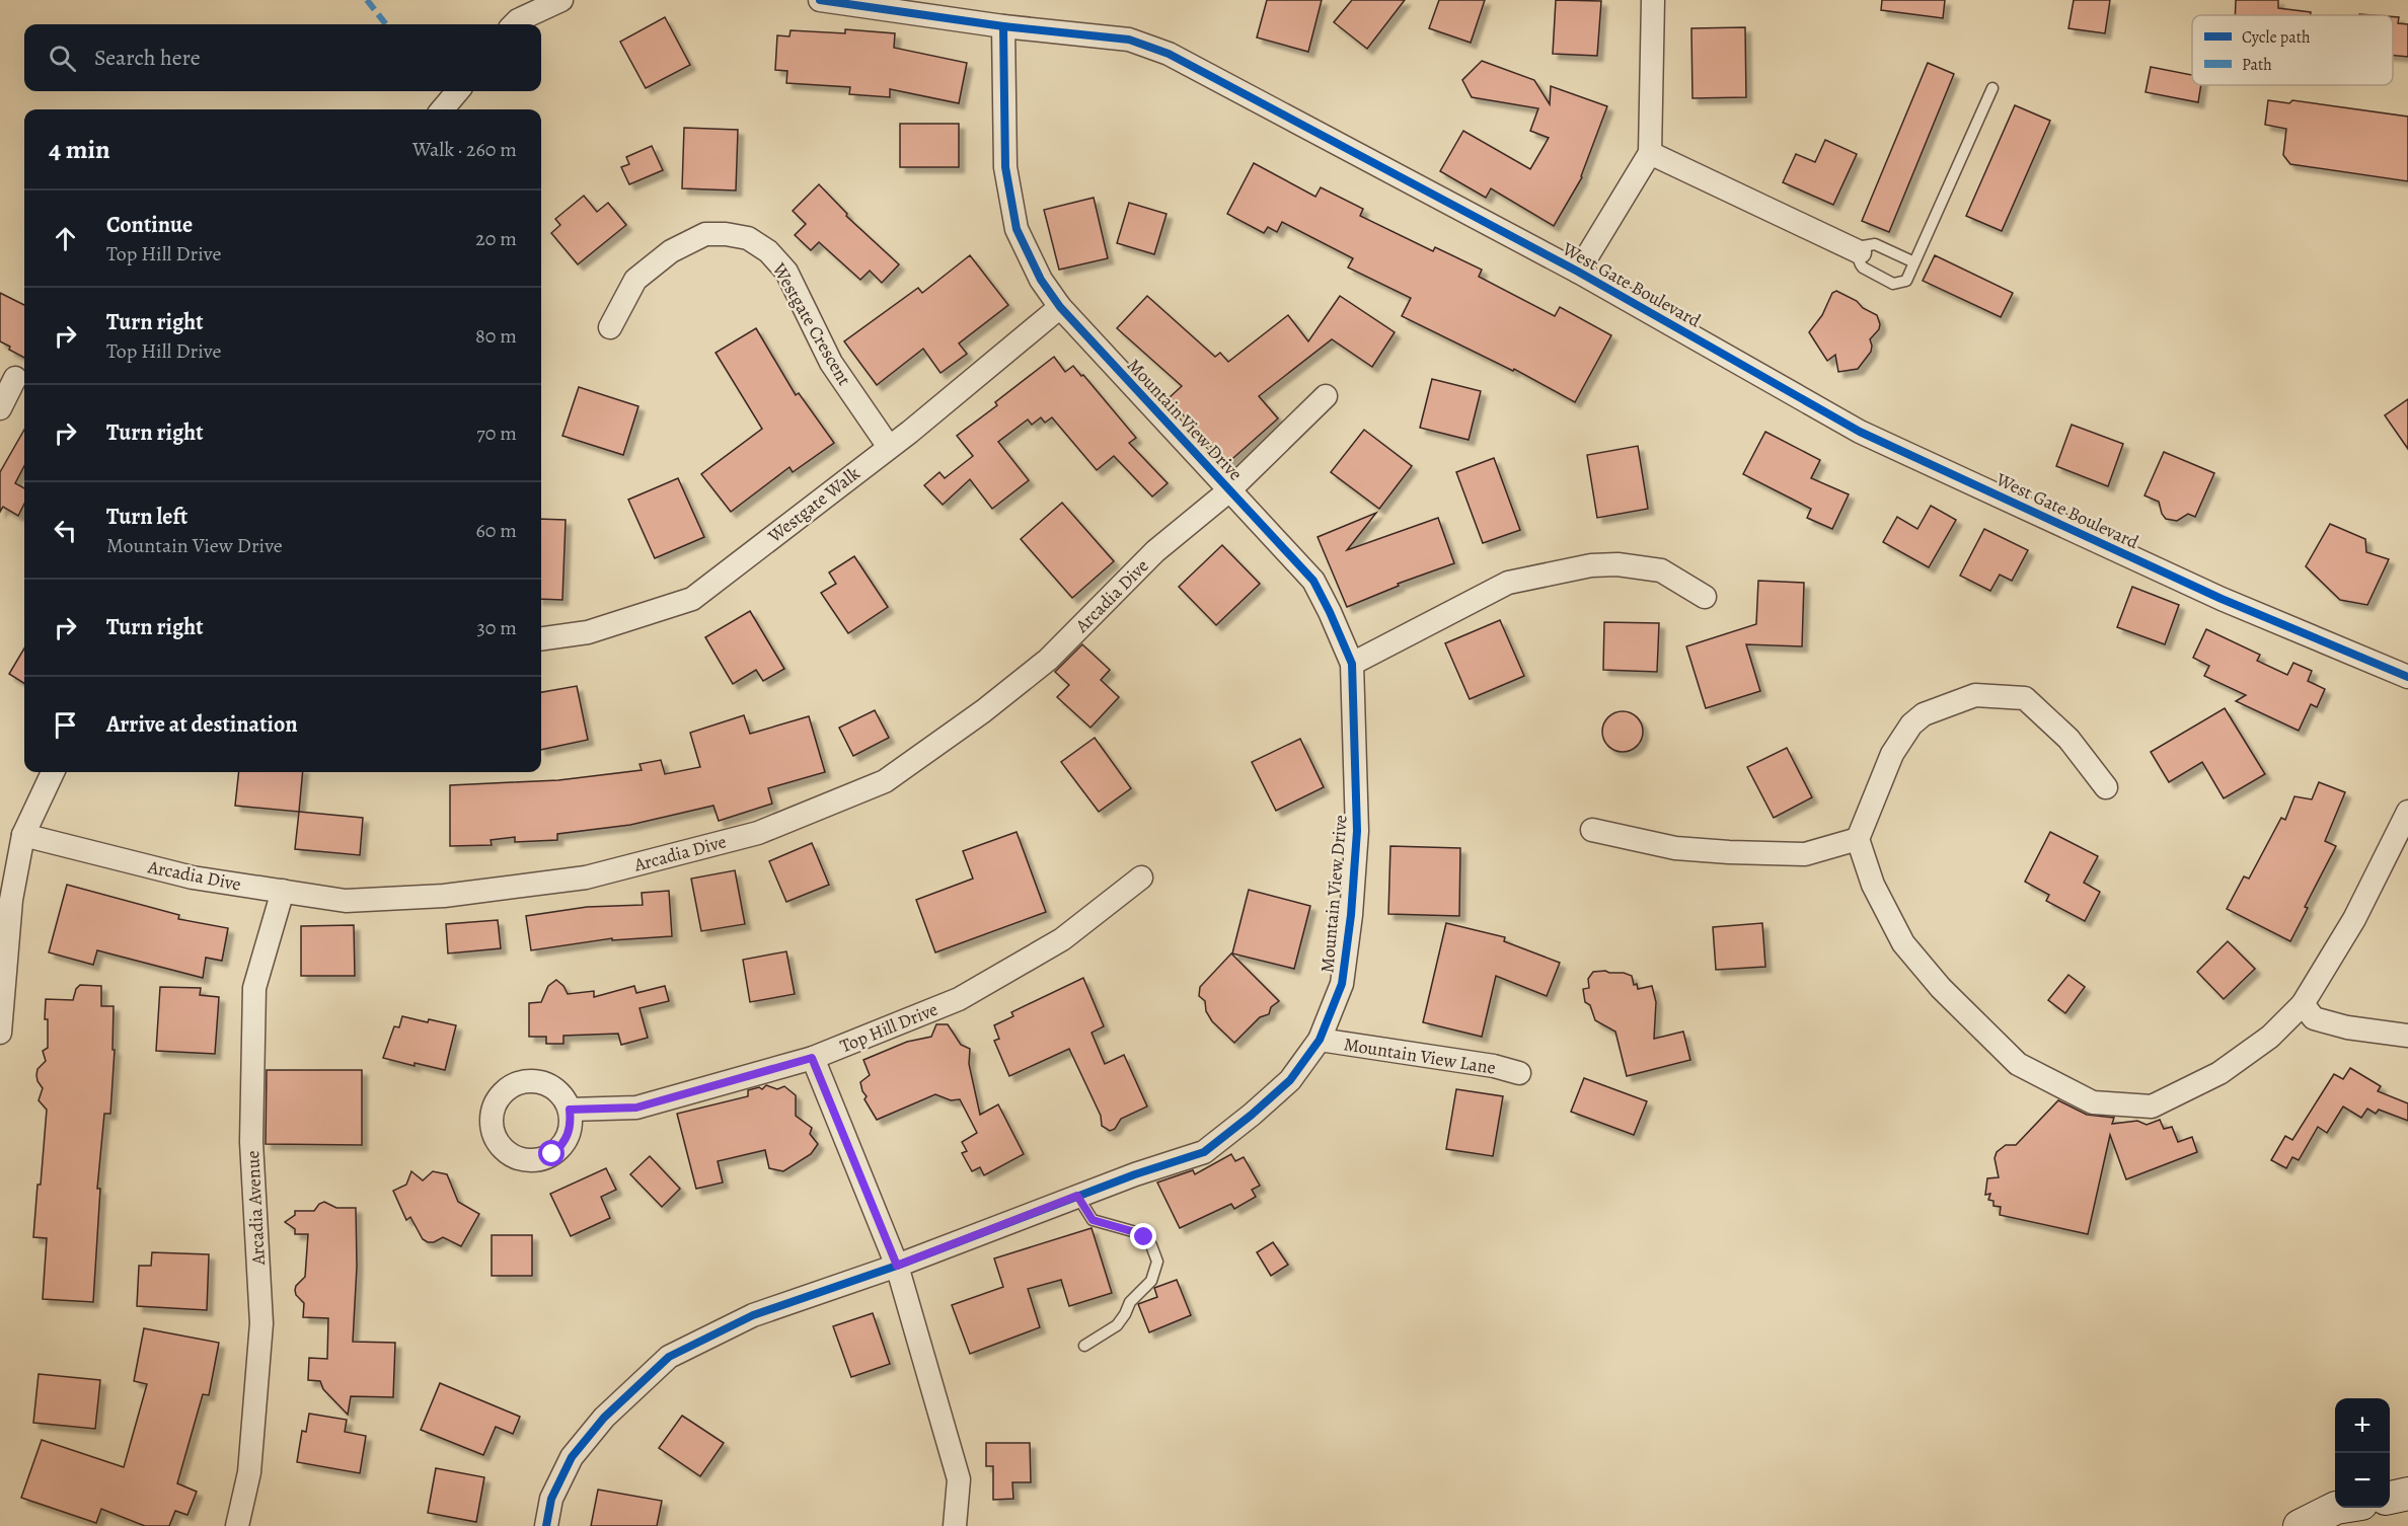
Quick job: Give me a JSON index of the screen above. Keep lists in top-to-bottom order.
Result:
{
  "streets": {
    "street": [
      "West Gate Boulevard",
      "Westgate Crescent",
      "Mountain View Drive",
      "Westgate Walk",
      "Arcadia Dive",
      "Top Hill Drive",
      "Mountain View Lane",
      "Arcadia Avenue"
    ]
  },
  "crossings": [
    ["West Gate Boulevard", "Mountain View Drive"],
    ["Westgate Crescent", "Westgate Walk"],
    ["Mountain View Drive", "Westgate Walk"],
    ["Mountain View Drive", "Arcadia Dive"],
    ["Mountain View Drive", "Mountain View Lane"],
    ["Arcadia Dive", "Arcadia Avenue"]
  ],
  "legend": ["Cycle path", "Path"],
  "page": {
    "search": "Search here",
    "heading": ["4 min", "Walk · 260 m"],
    "list": [
      ["Continue", "Top Hill Drive", "20 m"],
      ["Turn right", "Top Hill Drive", "80 m"],
      ["Turn right", "70 m"],
      ["Turn left", "Mountain View Drive", "60 m"],
      ["Turn right", "30 m"],
      "Arrive at destination"
    ],
    "map_buttons": ["+", "−"]
  }
}
